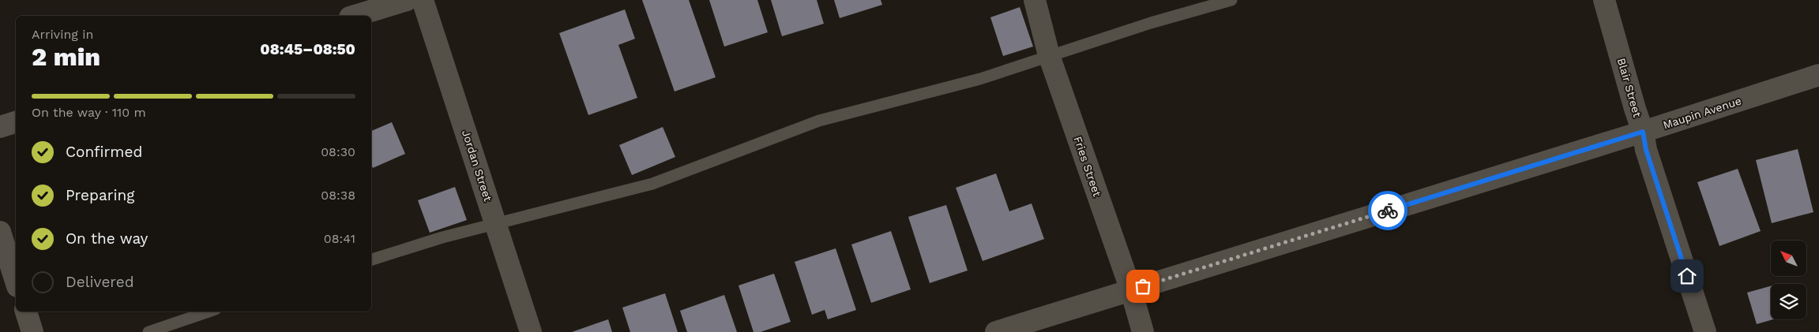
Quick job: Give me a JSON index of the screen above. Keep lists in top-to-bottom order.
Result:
{
  "streets": {
    "street": [
      "Blair Street",
      "Maupin Avenue",
      "Jordan Street",
      "Fries Street"
    ]
  },
  "crossings": [
    ["Blair Street", "Maupin Avenue"],
    ["Maupin Avenue", "Fries Street"]
  ],
  "north": "top left",
  "page": {
    "heading": ["2 min", "Arriving in", "08:45–08:50"],
    "bar": "On the way · 110 m",
    "list": [
      ["Confirmed", "08:30"],
      ["Preparing", "08:38"],
      ["On the way", "08:41"],
      "Delivered"
    ]
  }
}
